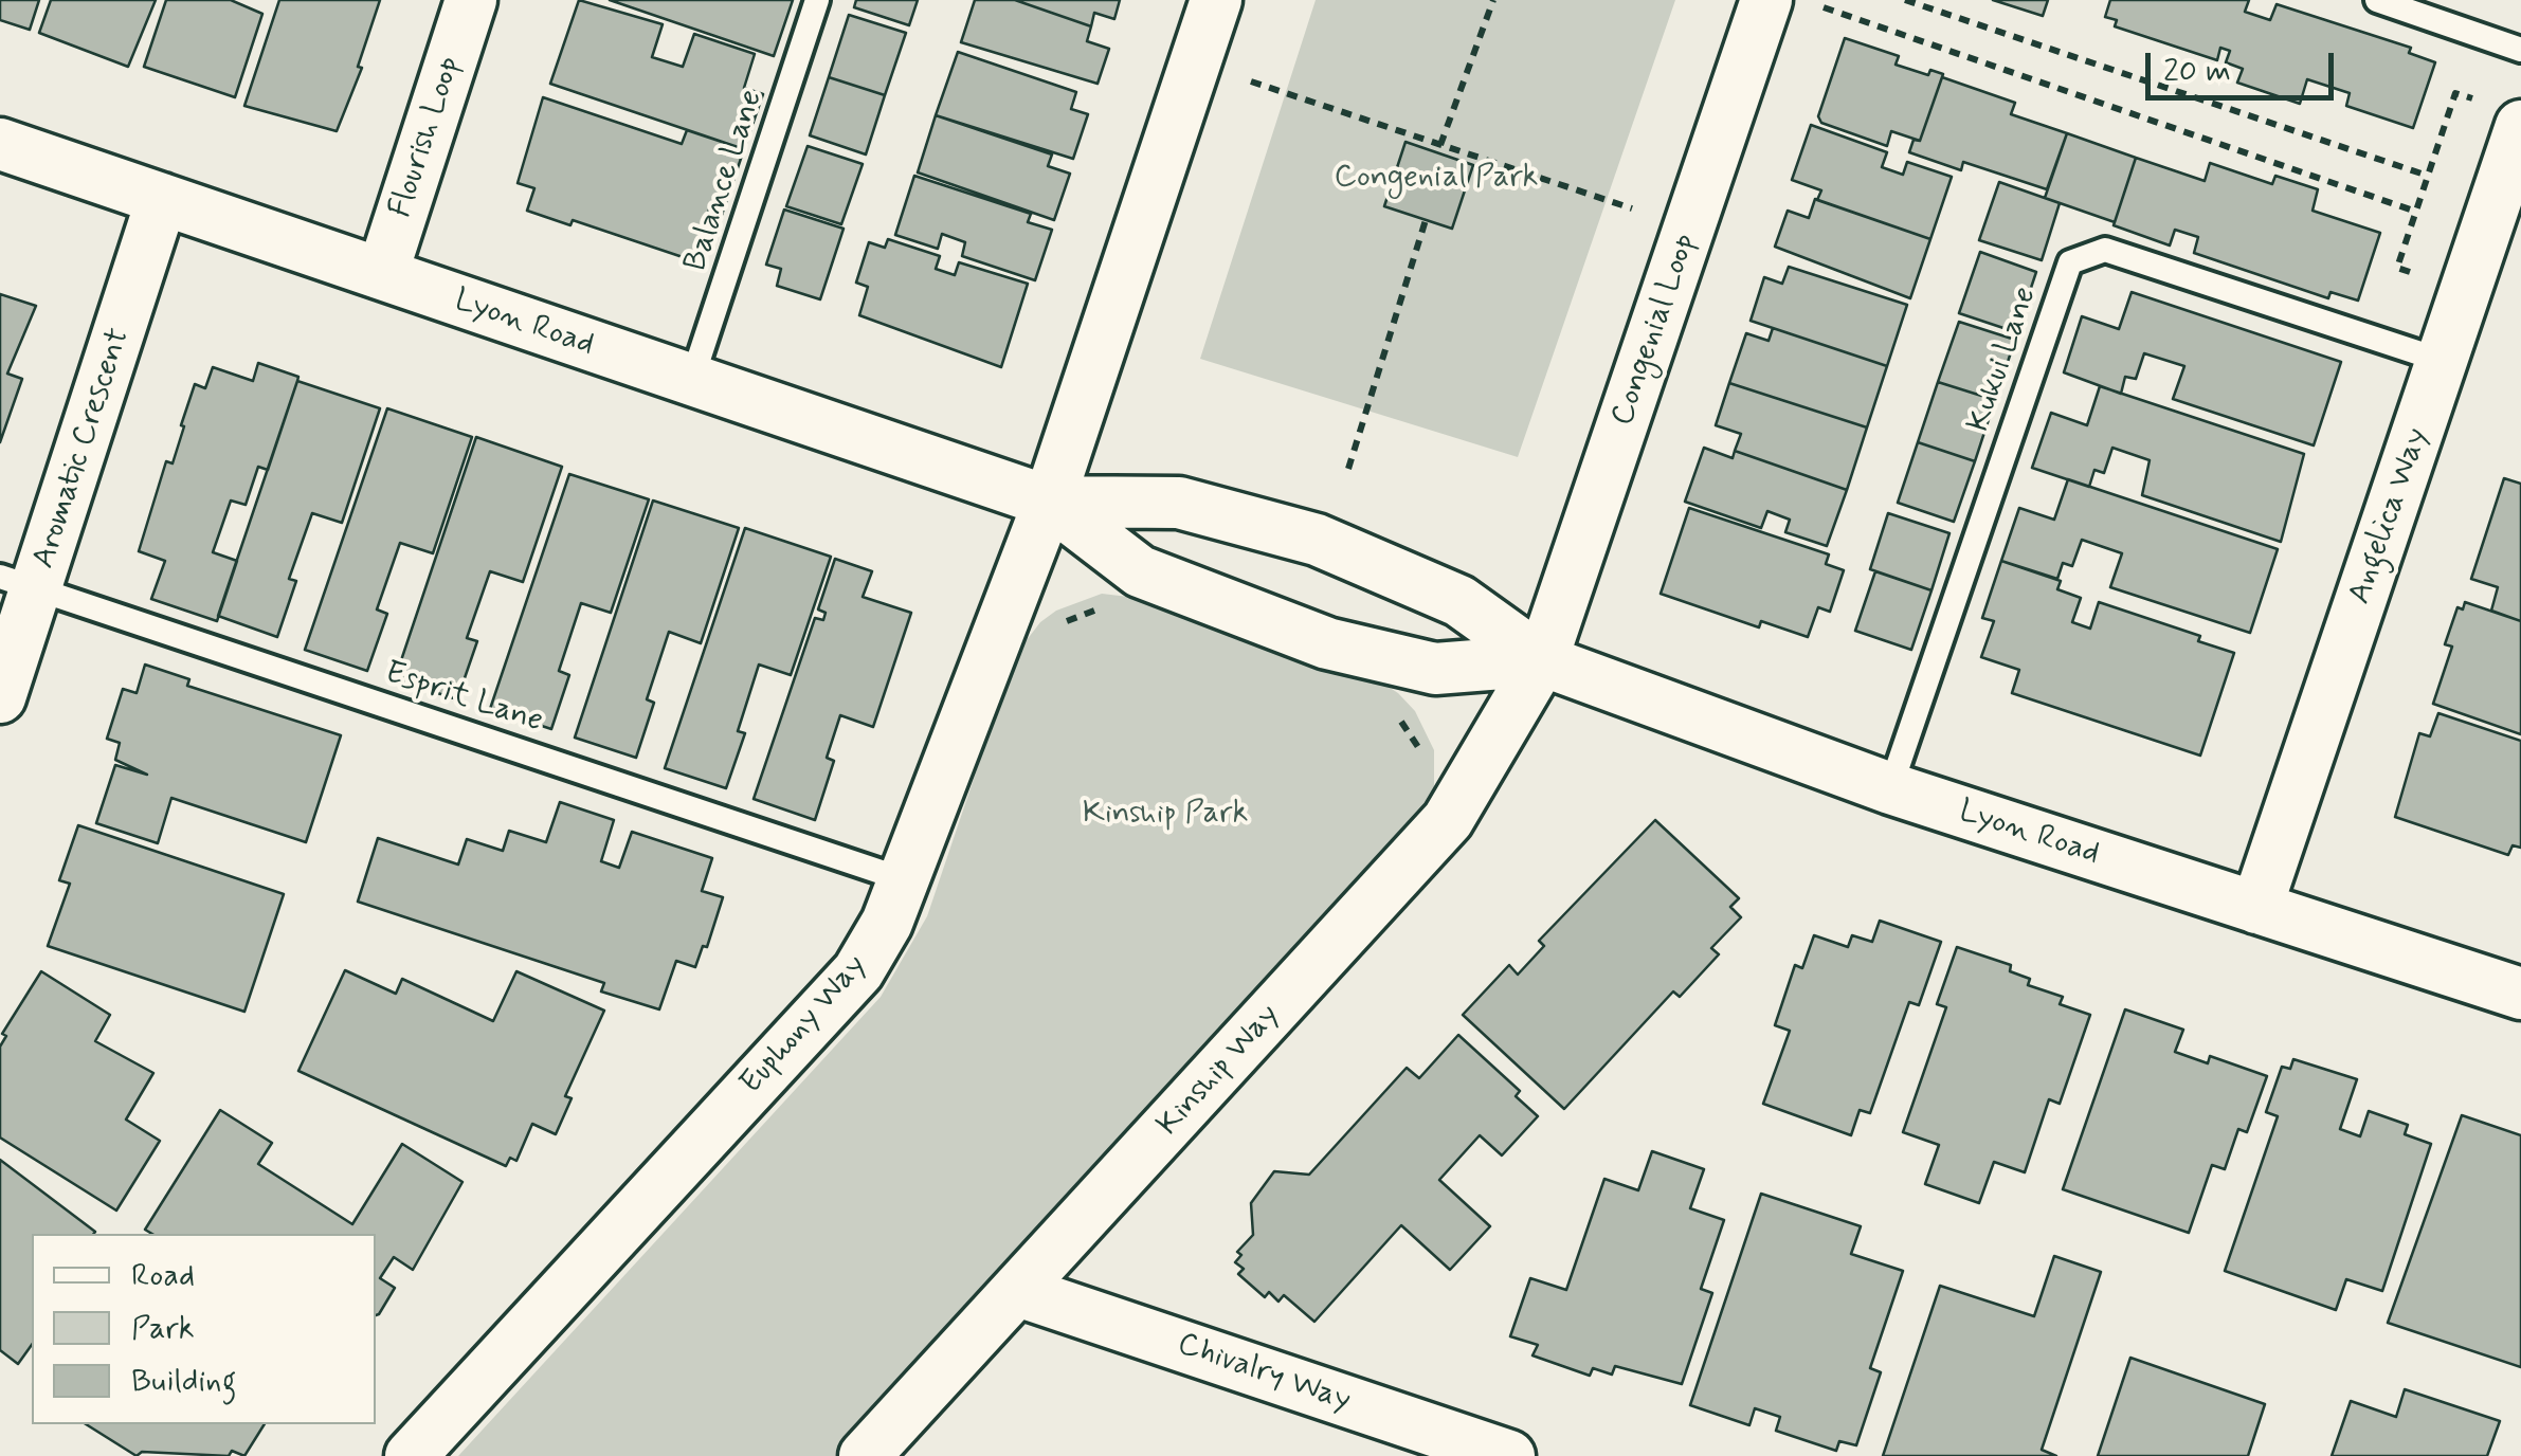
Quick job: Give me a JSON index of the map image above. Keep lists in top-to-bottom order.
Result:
{
  "streets": {
    "street": [
      "Flourish Loop",
      "Lyon Road",
      "Congenial Loop",
      "Aromatic Crescent",
      "Angelica Way",
      "Euphony Way",
      "Kinship Way",
      "Chivalry Way"
    ],
    "lane": ["Balance Lane", "Kukui Lane", "Esprit Lane"]
  },
  "crossings": [
    ["Flourish Loop", "Lyon Road"],
    ["Balance Lane", "Lyon Road"],
    ["Lyon Road", "Congenial Loop"],
    ["Lyon Road", "Kukui Lane"],
    ["Lyon Road", "Aromatic Crescent"],
    ["Lyon Road", "Angelica Way"],
    ["Lyon Road", "Euphony Way"],
    ["Lyon Road", "Kinship Way"],
    ["Congenial Loop", "Kinship Way"],
    ["Kukui Lane", "Angelica Way"],
    ["Aromatic Crescent", "Esprit Lane"],
    ["Esprit Lane", "Euphony Way"],
    ["Kinship Way", "Chivalry Way"]
  ],
  "parks": ["Congenial Park", "Kinship Park"],
  "legend": ["Road", "Park", "Building"],
  "scale_bar": "20 m"
}
